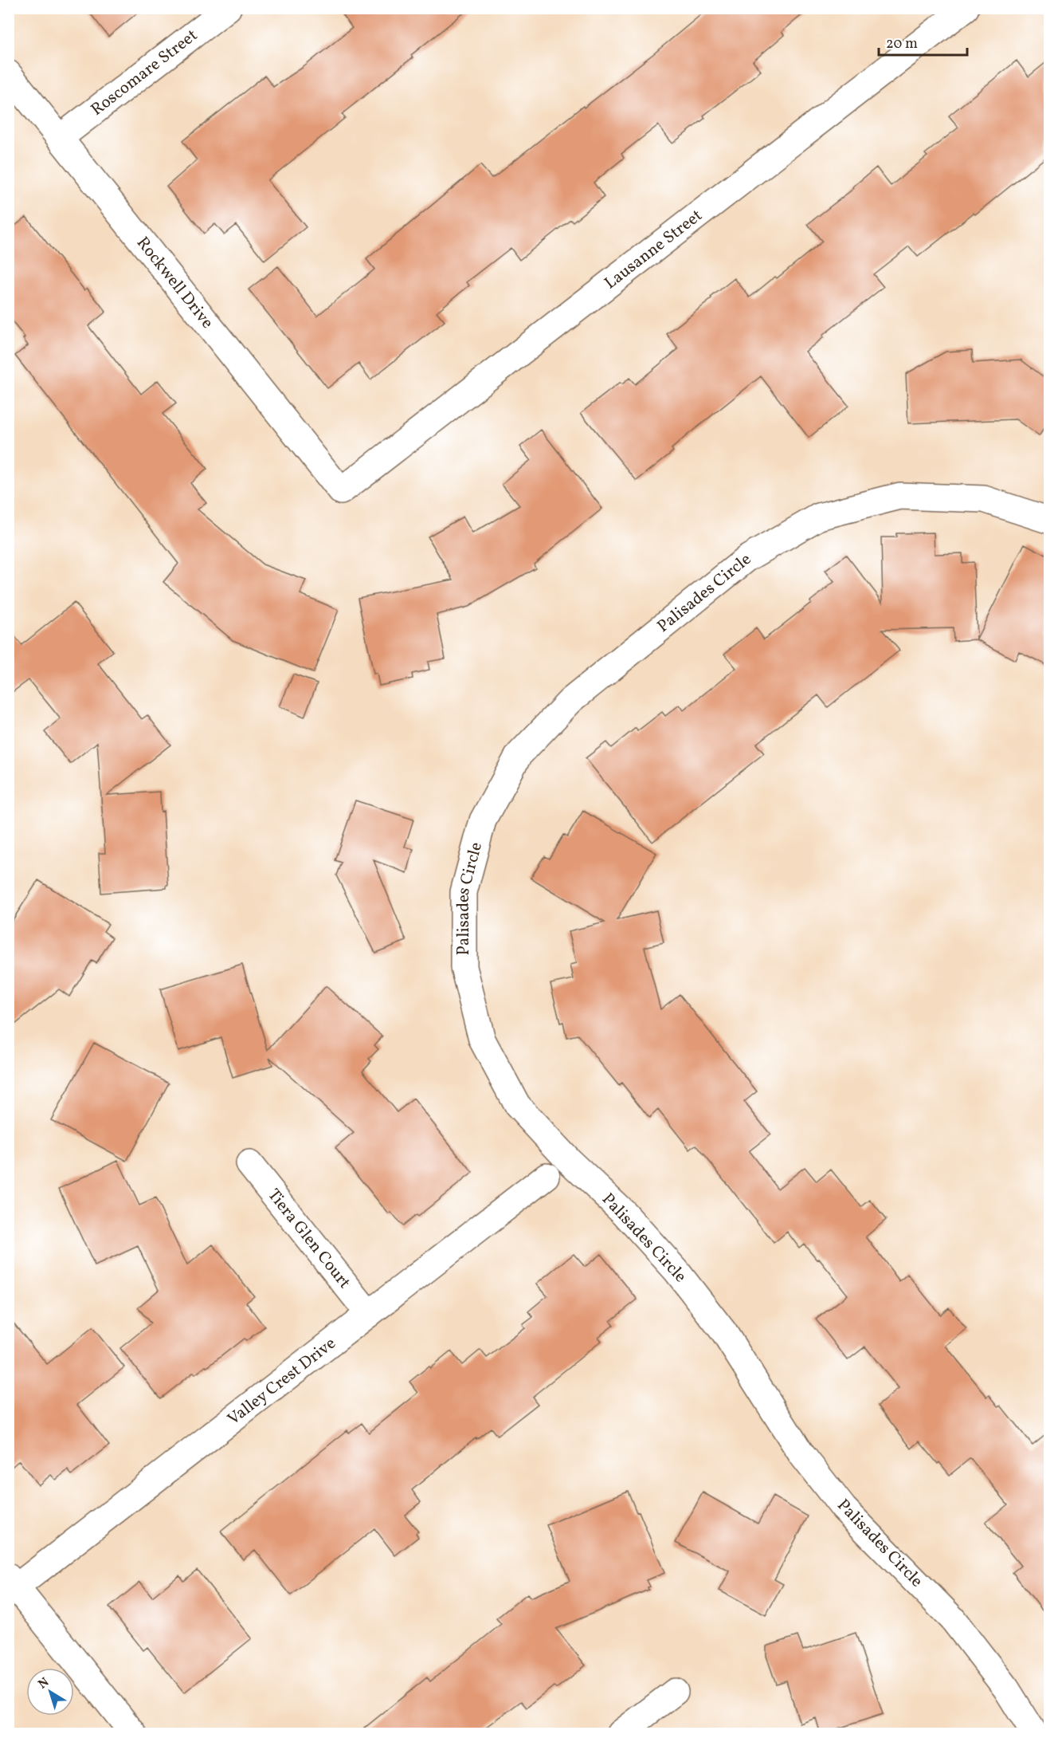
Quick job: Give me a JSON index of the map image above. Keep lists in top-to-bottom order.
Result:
{
  "streets": {
    "street": [
      "Roscomare Street",
      "Lausanne Street",
      "Rockwell Drive",
      "Palisades Circle",
      "Tiera Glen Court",
      "Valley Crest Drive"
    ]
  },
  "crossings": [
    ["Roscomare Street", "Rockwell Drive"],
    ["Lausanne Street", "Rockwell Drive"],
    ["Tiera Glen Court", "Valley Crest Drive"]
  ],
  "scale_bar": "20 m",
  "north": "top left"
}
